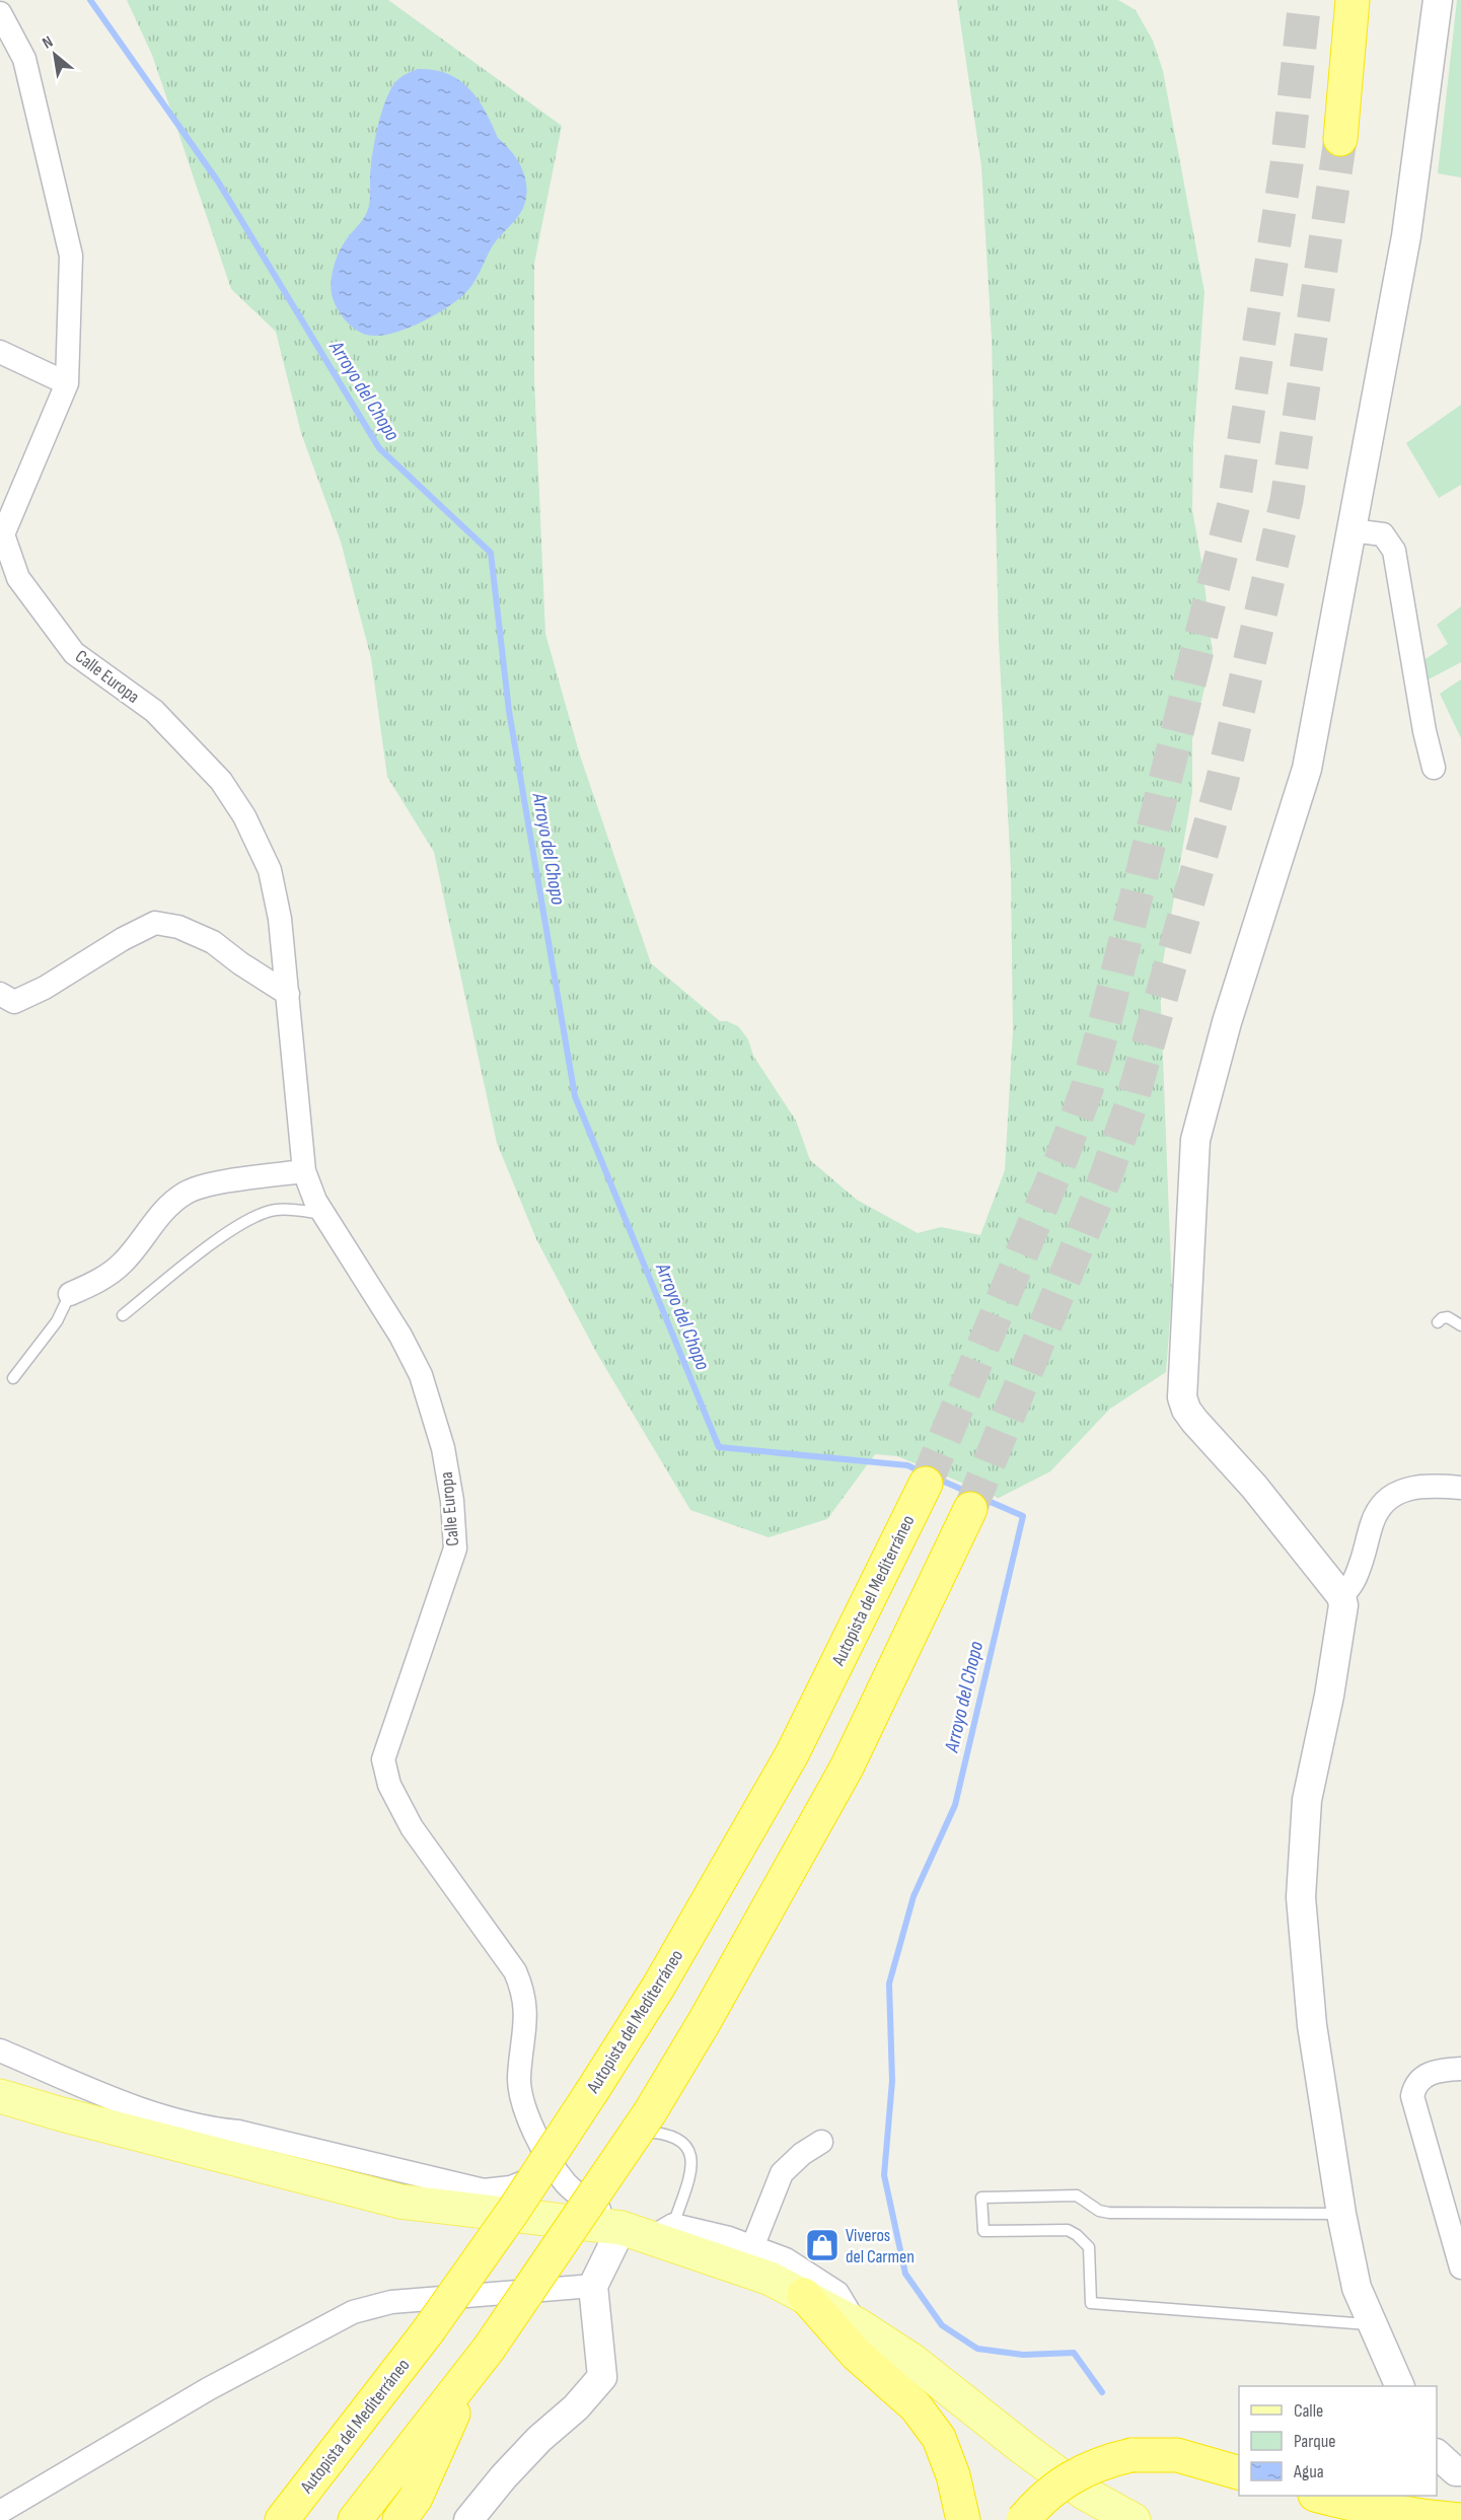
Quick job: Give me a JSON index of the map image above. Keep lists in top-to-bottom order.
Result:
{
  "streets": {
    "highway": ["Autopista del Mediterráneo"],
    "street": ["Calle Europa"]
  },
  "water": ["Arroyo del Chopo"],
  "places": {
    "shop": ["Viveros del Carmen"]
  },
  "legend": ["Calle", "Parque", "Agua"],
  "north": "top left"
}
